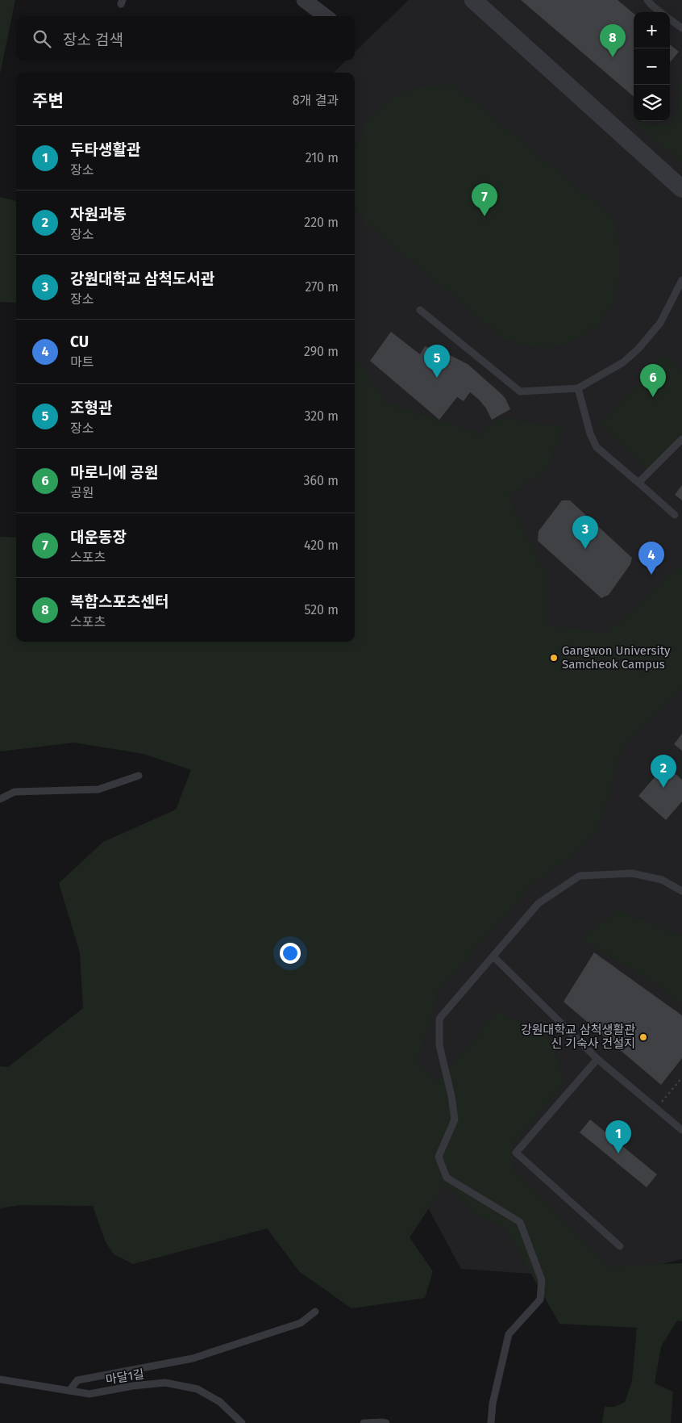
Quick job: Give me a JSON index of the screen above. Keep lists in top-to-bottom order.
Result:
{
  "streets": {
    "lane": ["마달1길"]
  },
  "places": ["Gangwon University Samcheok Campus", "강원대학교 삼척생활관 신 기숙사 건설지"],
  "page": {
    "map_buttons": ["+", "−"],
    "search": "장소 검색",
    "pins": [
      "8",
      "7",
      "5",
      "6",
      "3",
      "4",
      "2",
      "1"
    ],
    "heading": ["주변", "8개 결과"],
    "list": [
      {
        "mark": "1",
        "name": "두타생활관",
        "note": "장소",
        "value": "210 m"
      },
      {
        "mark": "2",
        "name": "자원과동",
        "note": "장소",
        "value": "220 m"
      },
      {
        "mark": "3",
        "name": "강원대학교 삼척도서관",
        "note": "장소",
        "value": "270 m"
      },
      {
        "mark": "4",
        "name": "CU",
        "note": "마트",
        "value": "290 m"
      },
      {
        "mark": "5",
        "name": "조형관",
        "note": "장소",
        "value": "320 m"
      },
      {
        "mark": "6",
        "name": "마로니에 공원",
        "note": "공원",
        "value": "360 m"
      },
      {
        "mark": "7",
        "name": "대운동장",
        "note": "스포츠",
        "value": "420 m"
      },
      {
        "mark": "8",
        "name": "복합스포츠센터",
        "note": "스포츠",
        "value": "520 m"
      }
    ]
  }
}
